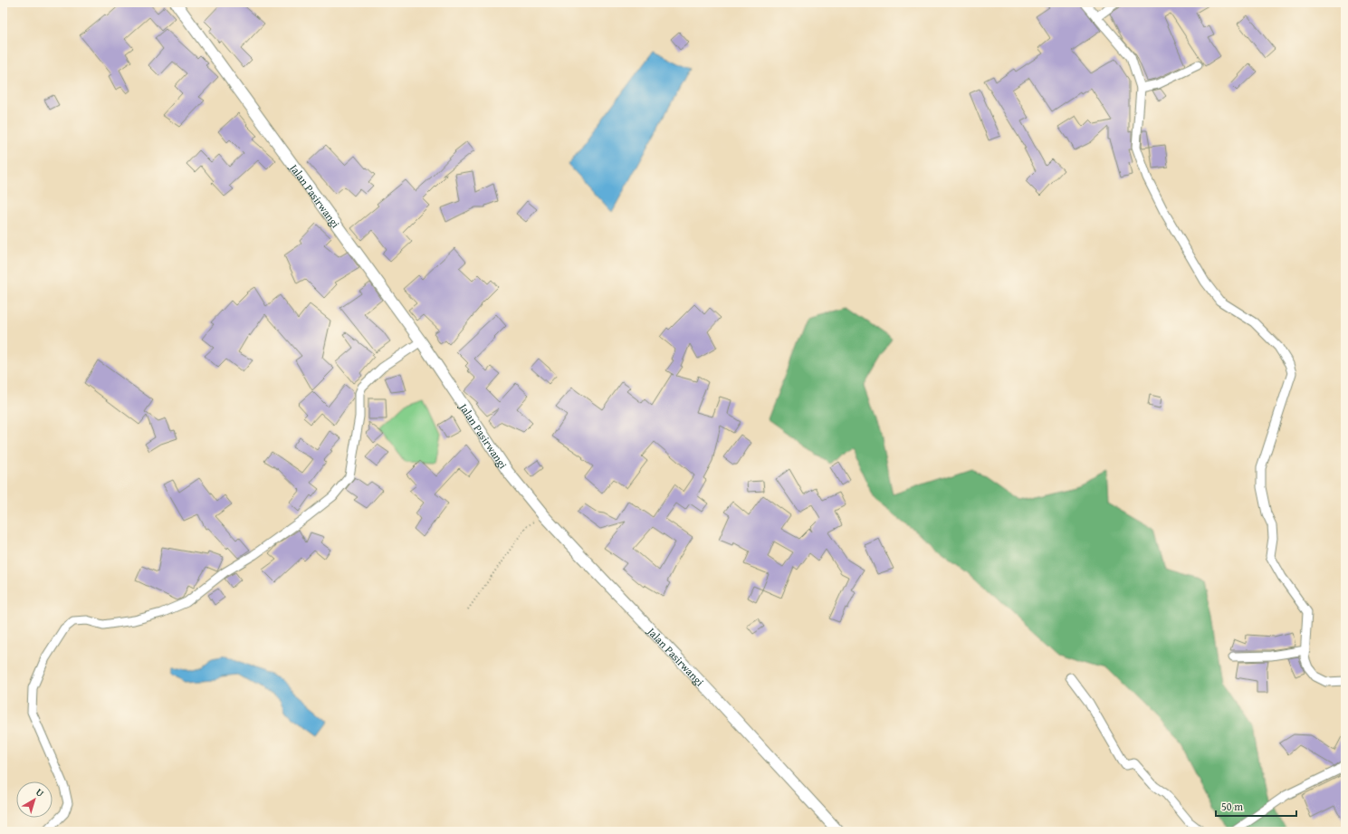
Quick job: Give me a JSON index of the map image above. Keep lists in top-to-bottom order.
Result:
{
  "streets": {
    "street": ["Jalan Pasirwangi"]
  },
  "scale_bar": "50 m",
  "north": "top right"
}
